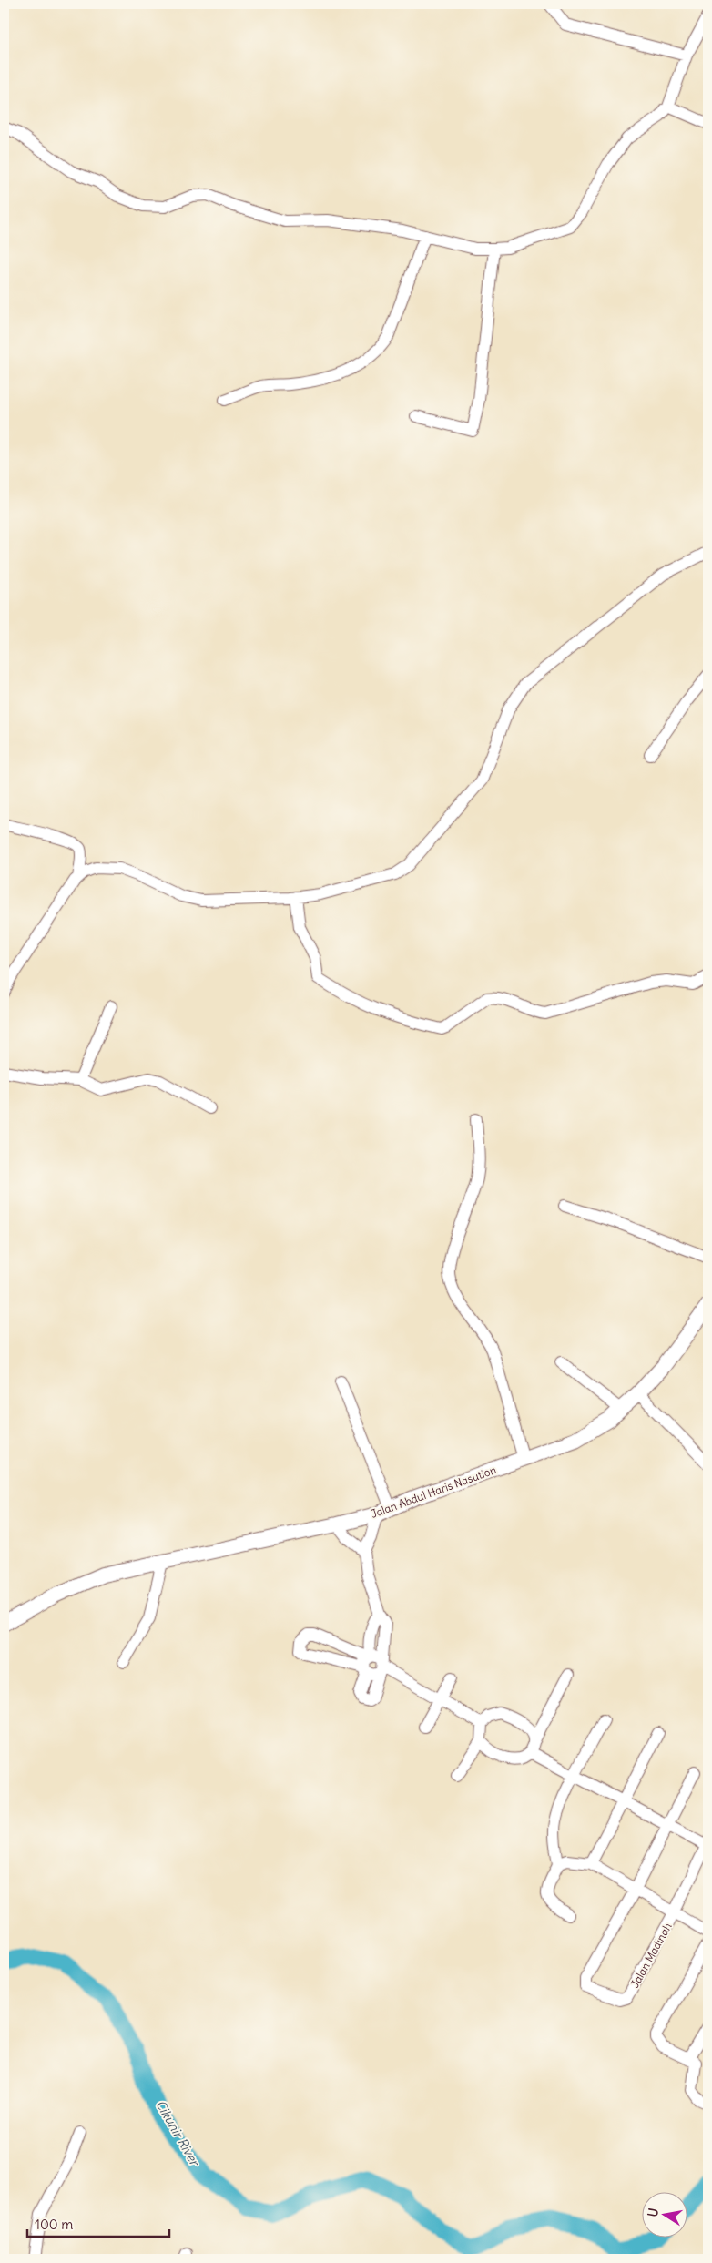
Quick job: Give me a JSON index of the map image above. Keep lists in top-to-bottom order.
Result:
{
  "streets": {
    "main road": ["Jalan Abdul Haris Nasution"],
    "street": ["Jalan Madinah"]
  },
  "water": ["Cikunir River"],
  "scale_bar": "100 m",
  "north": "left"
}
